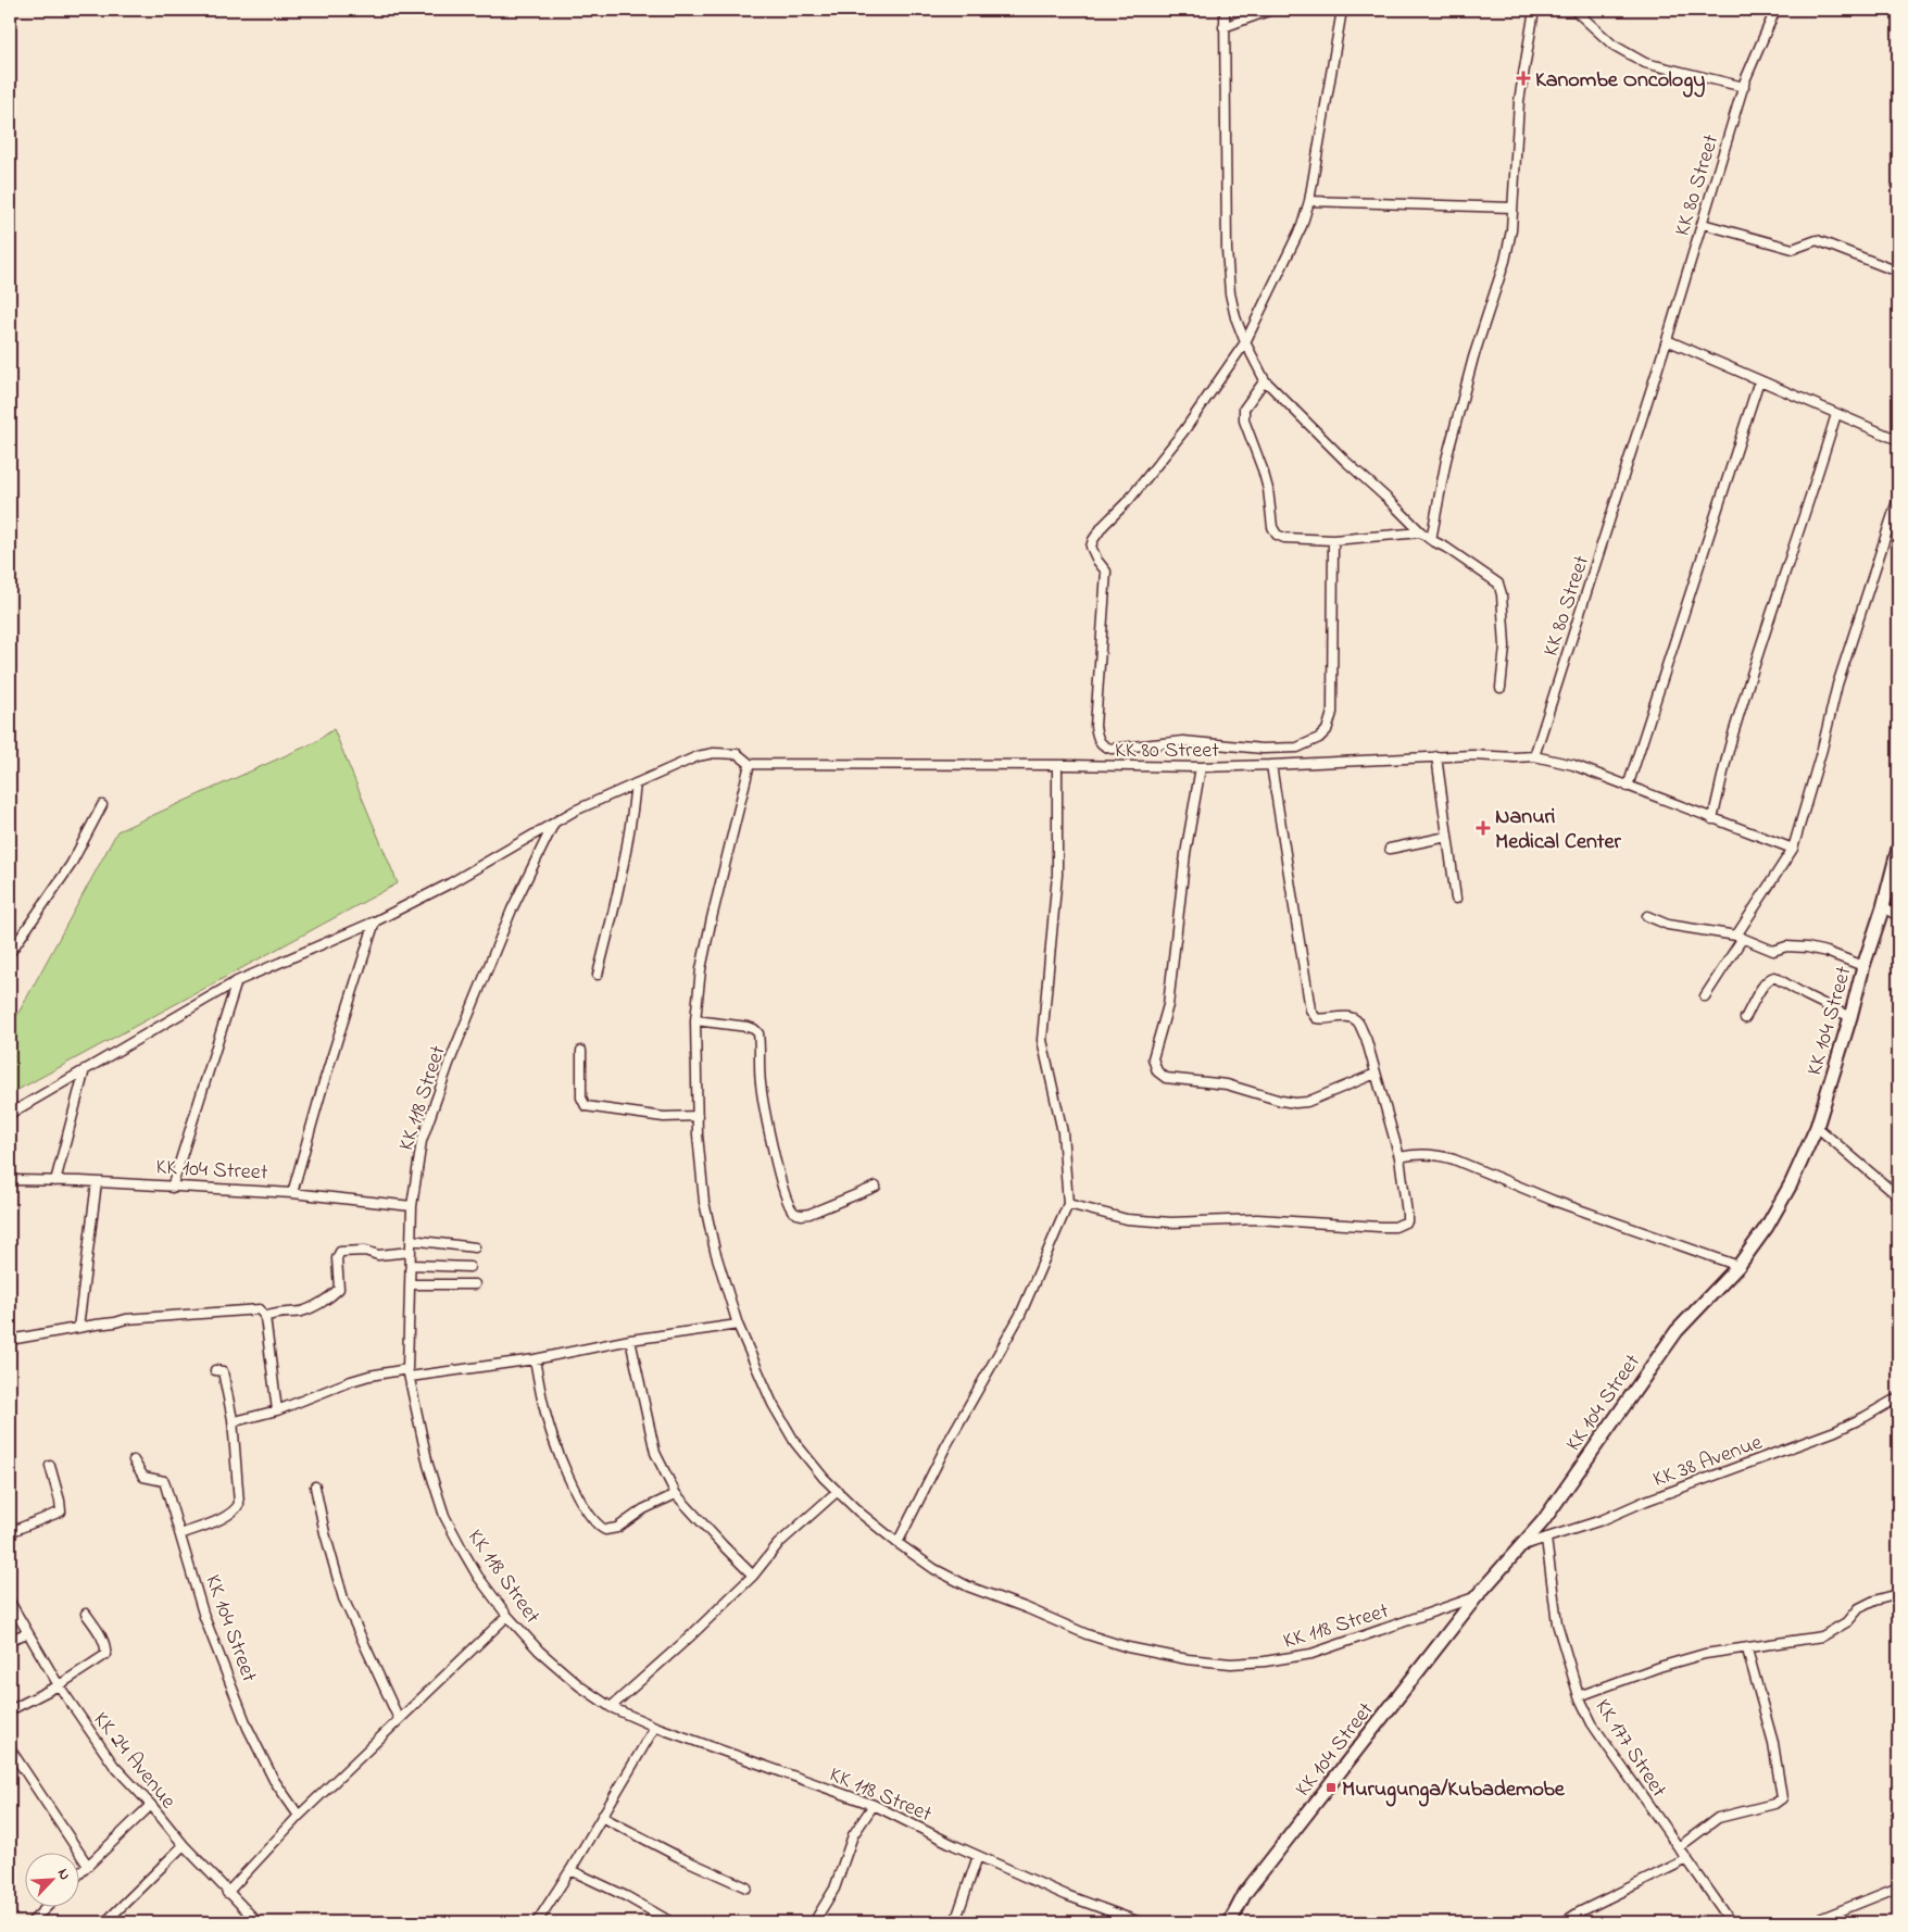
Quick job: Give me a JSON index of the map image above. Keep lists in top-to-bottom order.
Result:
{
  "streets": {
    "street": [
      "KK 80 Street",
      "KK 104 Street",
      "KK 118 Street",
      "KK 38 Avenue",
      "KK 177 Street",
      "KK 24 Avenue"
    ]
  },
  "crossings": [
    ["KK 80 Street", "KK 118 Street"],
    ["KK 104 Street", "KK 118 Street"],
    ["KK 104 Street", "KK 38 Avenue"],
    ["KK 38 Avenue", "KK 177 Street"]
  ],
  "places": {
    "health": ["Kanombe Oncology", "Nanuri Medical Center"],
    "transit": ["Murugunga/Kubademobe"]
  },
  "north": "top right"
}
